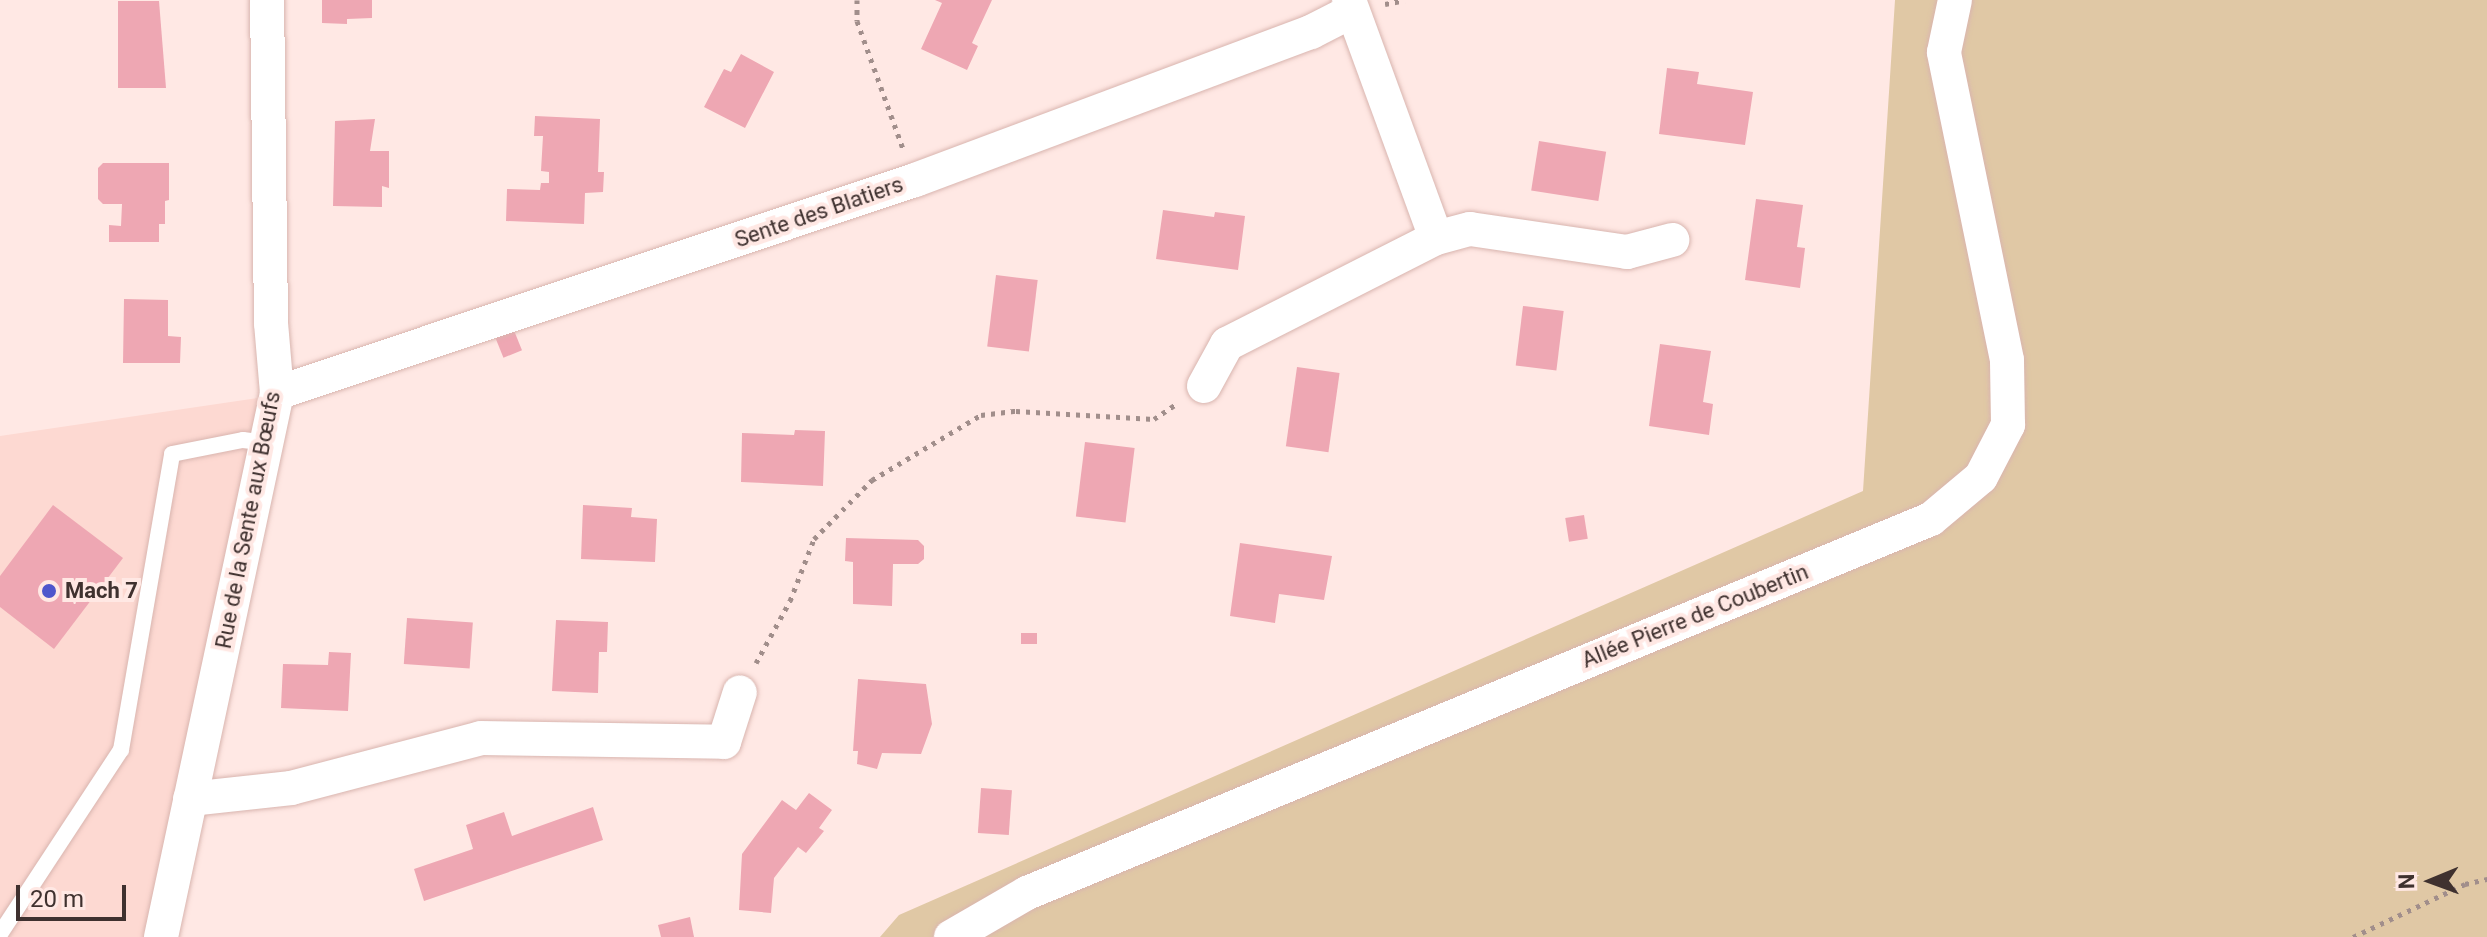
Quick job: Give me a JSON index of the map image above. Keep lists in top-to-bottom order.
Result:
{
  "streets": {
    "street": ["Sente des Blatiers", "Rue de la Sente aux Bœufs", "Allée Pierre de Coubertin"]
  },
  "crossings": [
    ["Sente des Blatiers", "Rue de la Sente aux Bœufs"]
  ],
  "places": ["Mach 7"],
  "scale_bar": "20 m",
  "north": "left"
}
